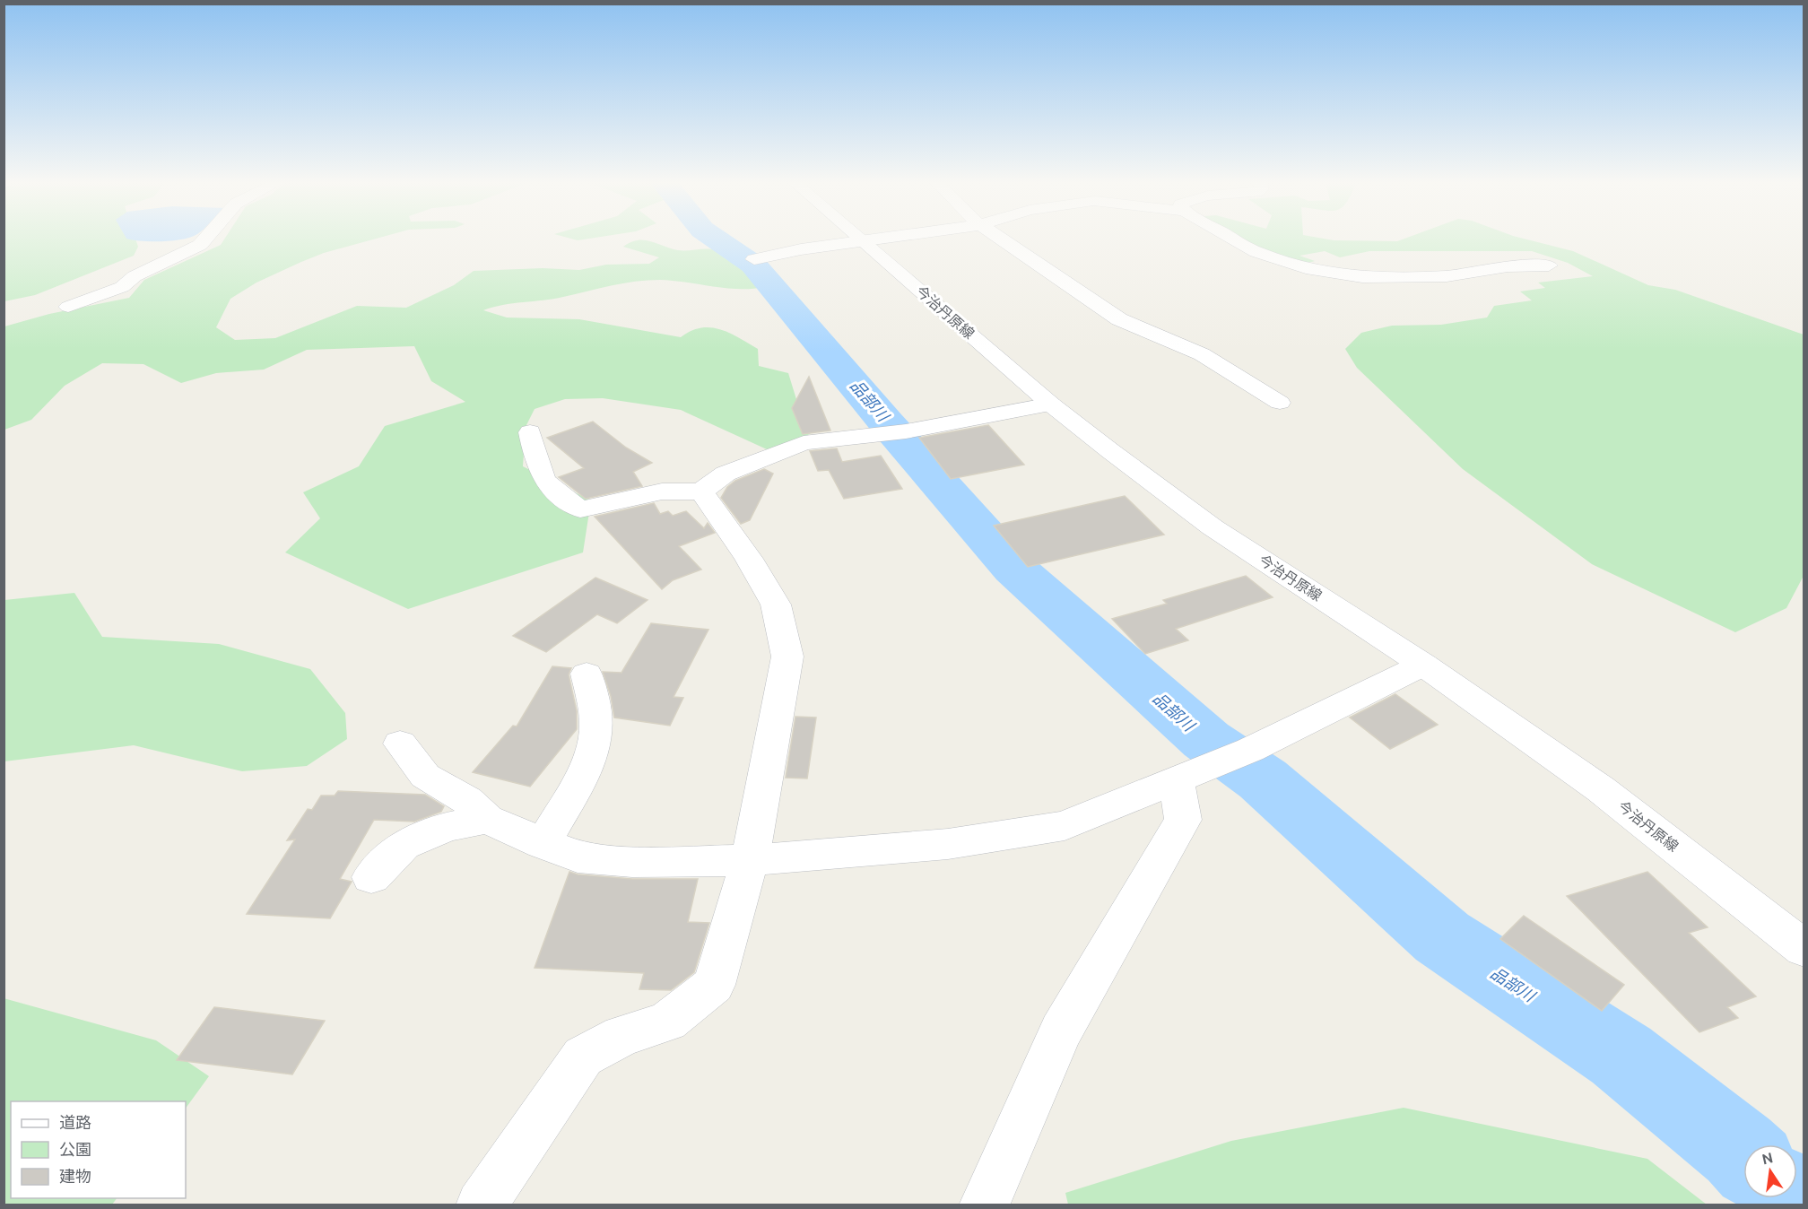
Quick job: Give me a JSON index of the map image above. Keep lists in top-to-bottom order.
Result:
{
  "streets": {
    "street": ["今治丹原線"]
  },
  "water": ["品部川"],
  "legend": ["道路", "公園", "建物"],
  "north": "top"
}
